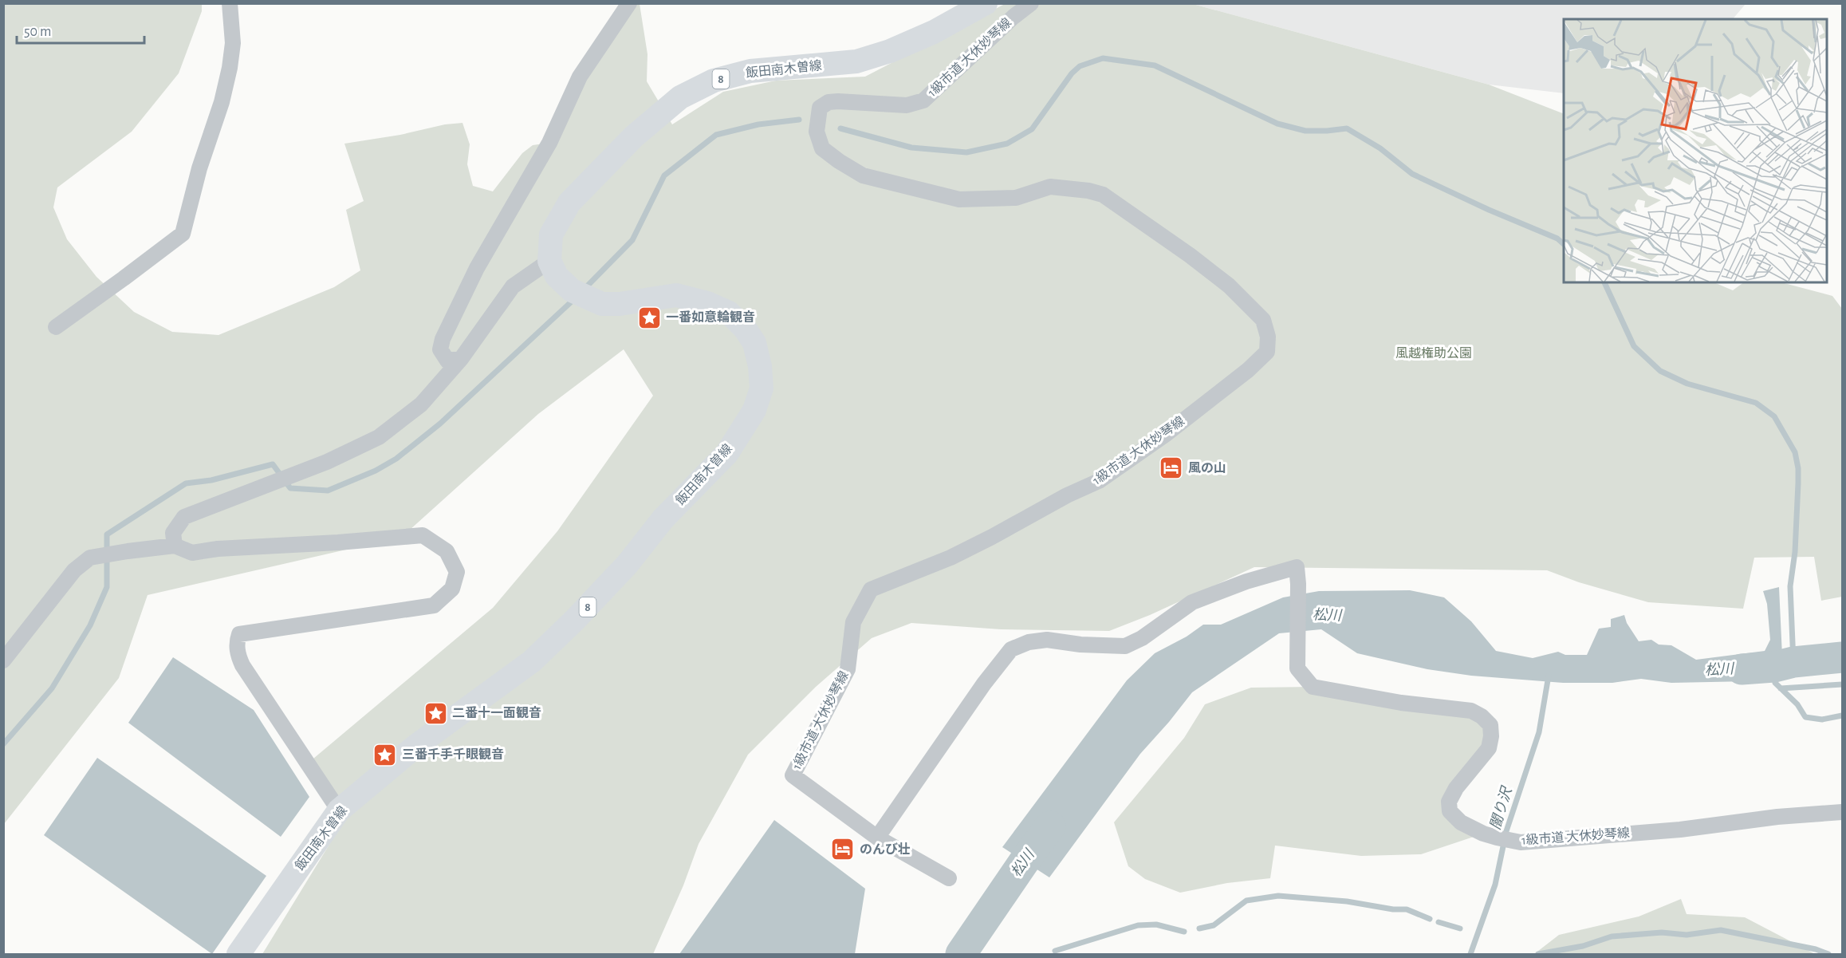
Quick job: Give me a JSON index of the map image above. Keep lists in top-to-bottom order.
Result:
{
  "streets": {
    "main road": ["飯田南木曽線", "8"],
    "street": ["1級市道 大休妙琴線"]
  },
  "water": ["松川", "闇り沢"],
  "parks": ["風越権助公園"],
  "places": {
    "place": ["一番如意輪観音", "二番十一面観音", "三番千手千眼観音"],
    "hotel": ["風の山", "のんび壮"]
  },
  "scale_bar": "50 m"
}
